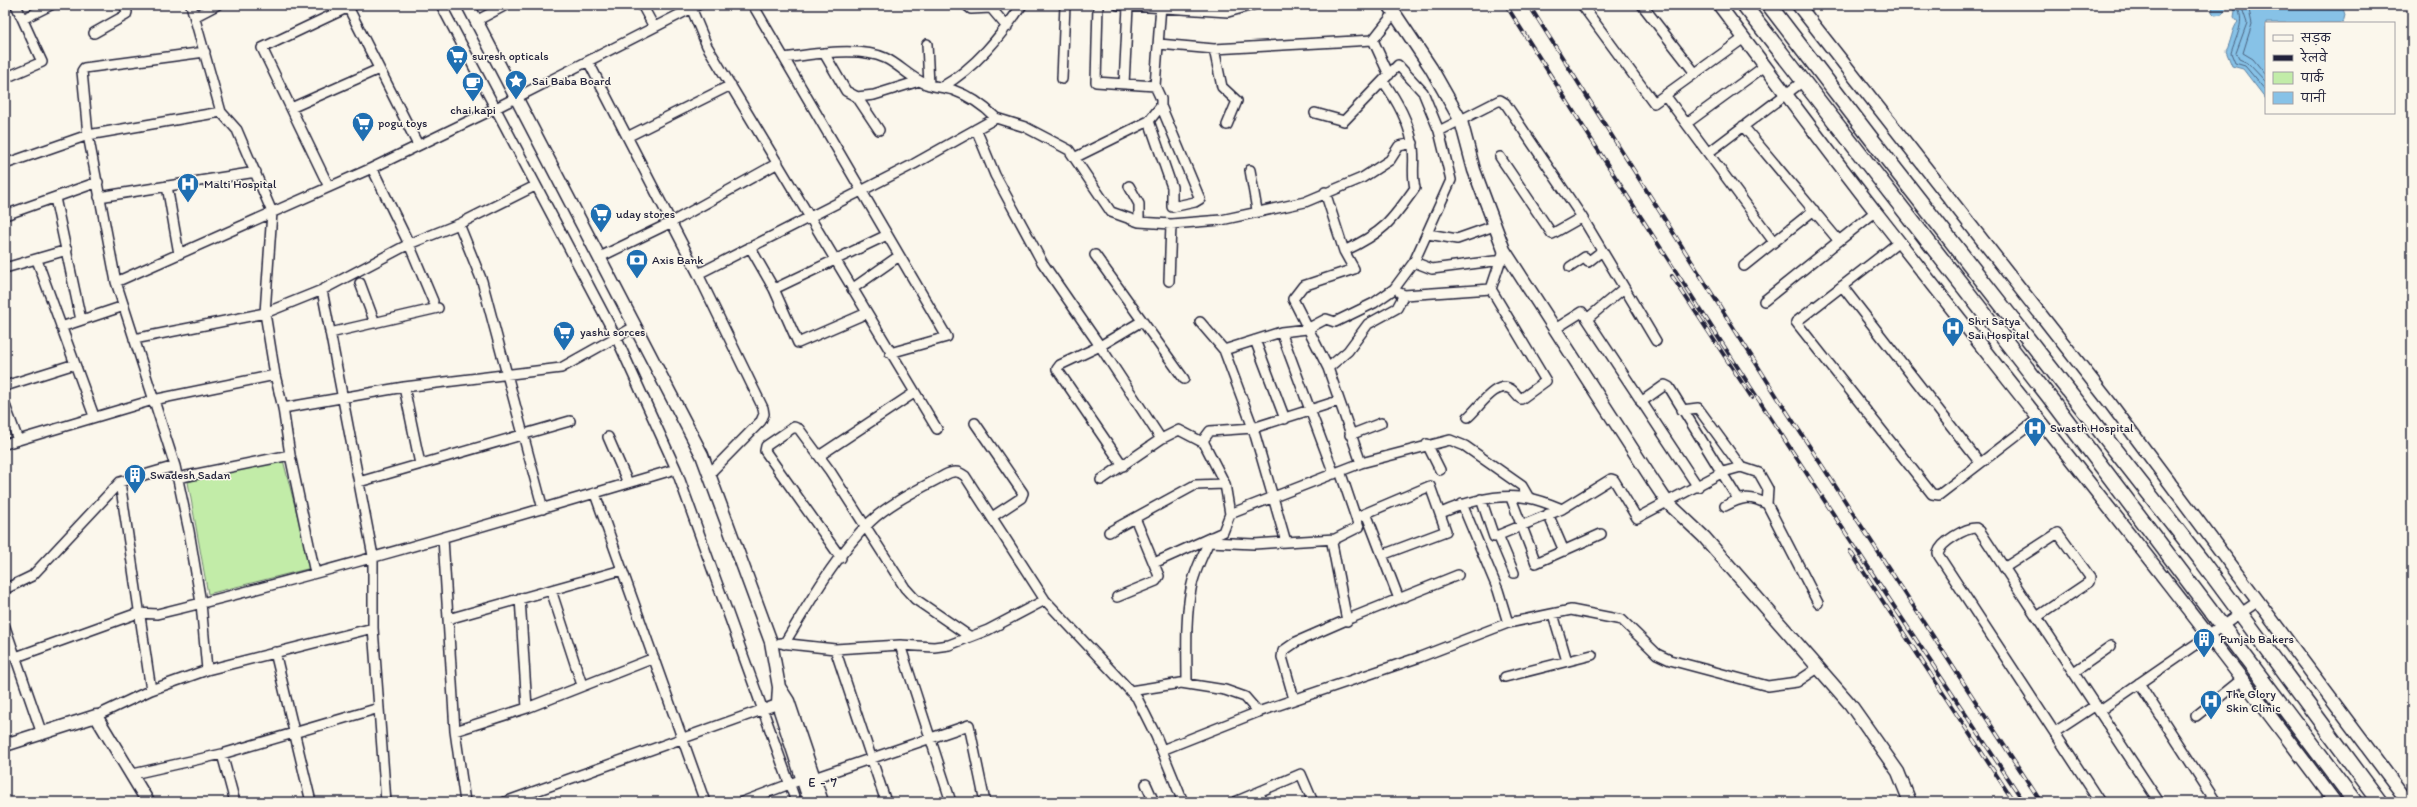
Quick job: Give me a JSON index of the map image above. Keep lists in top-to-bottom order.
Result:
{
  "districts": ["E - 7"],
  "places": {
    "supermarket": [
      "suresh opticals",
      "pogu toys",
      "uday stores",
      "yashu sorces"
    ],
    "place": ["Sai Baba Board"],
    "cafe": ["chai kapi"],
    "hospital": [
      "Malti Hospital",
      "Shri Satya Sai Hospital",
      "Swasth Hospital",
      "The Glory Skin Clinic"
    ],
    "bank": ["Axis Bank"],
    "building": ["Swadesh Sadan", "Punjab Bakers"]
  },
  "legend": [
    "सड़क",
    "रेलवे",
    "पार्क",
    "पानी"
  ]
}
